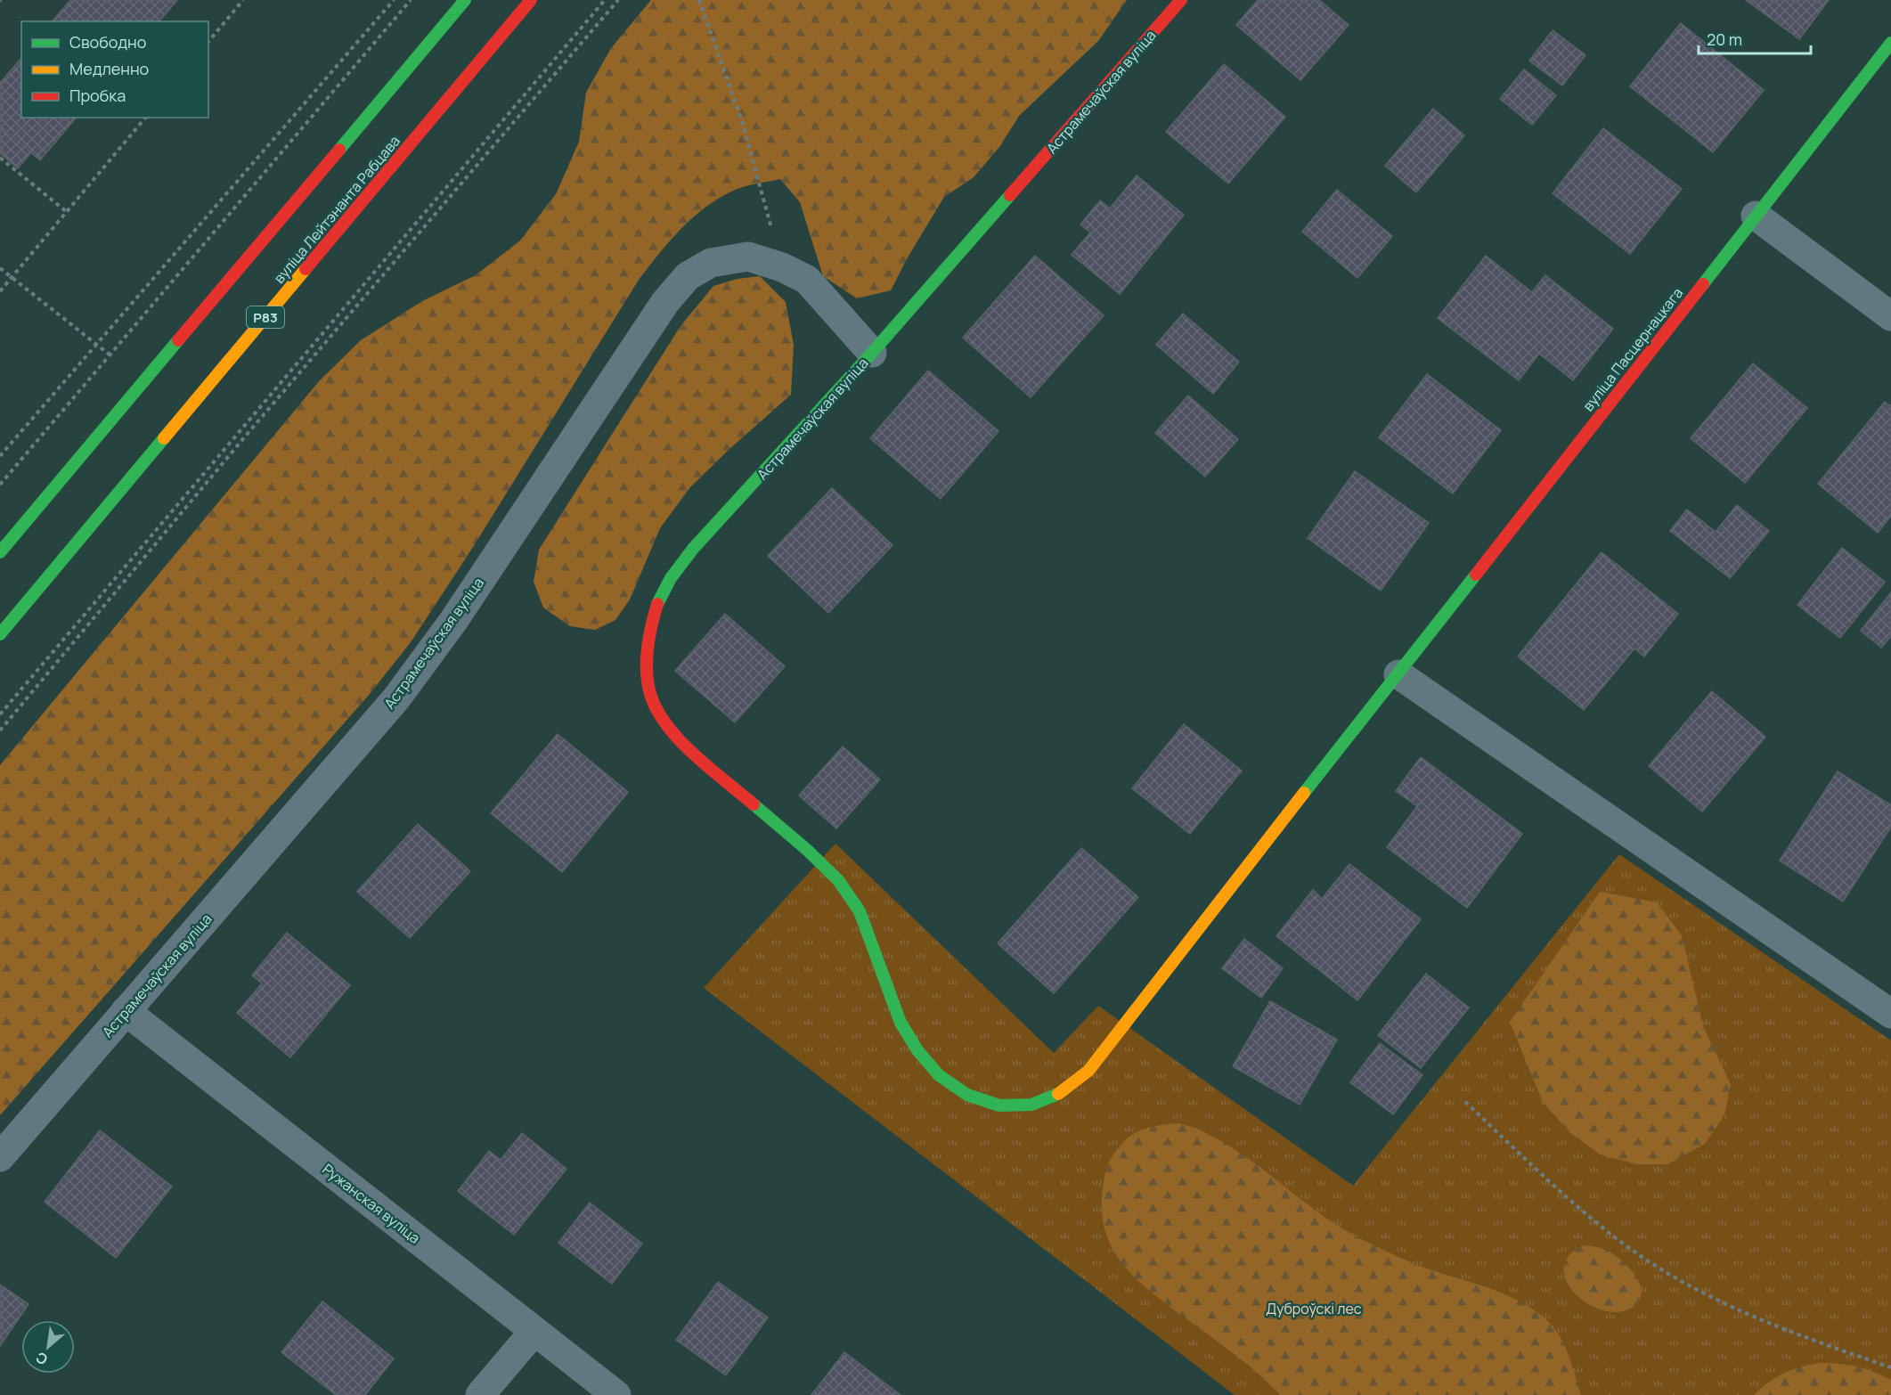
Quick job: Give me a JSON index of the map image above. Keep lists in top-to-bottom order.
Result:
{
  "streets": {
    "main road": [
      "Астрамечаўская вуліца",
      "вуліца Лейтэнанта Рабцава",
      "Р83",
      "вуліца Пасцернацкага"
    ],
    "street": ["Ружанская вуліца"]
  },
  "crossings": [
    ["Астрамечаўская вуліца", "вуліца Пасцернацкага"],
    ["Астрамечаўская вуліца", "Ружанская вуліца"]
  ],
  "parks": ["Дуброўскі лес"],
  "legend": ["Свободно", "Медленно", "Пробка"],
  "scale_bar": "20 m",
  "north": "bottom left"
}
